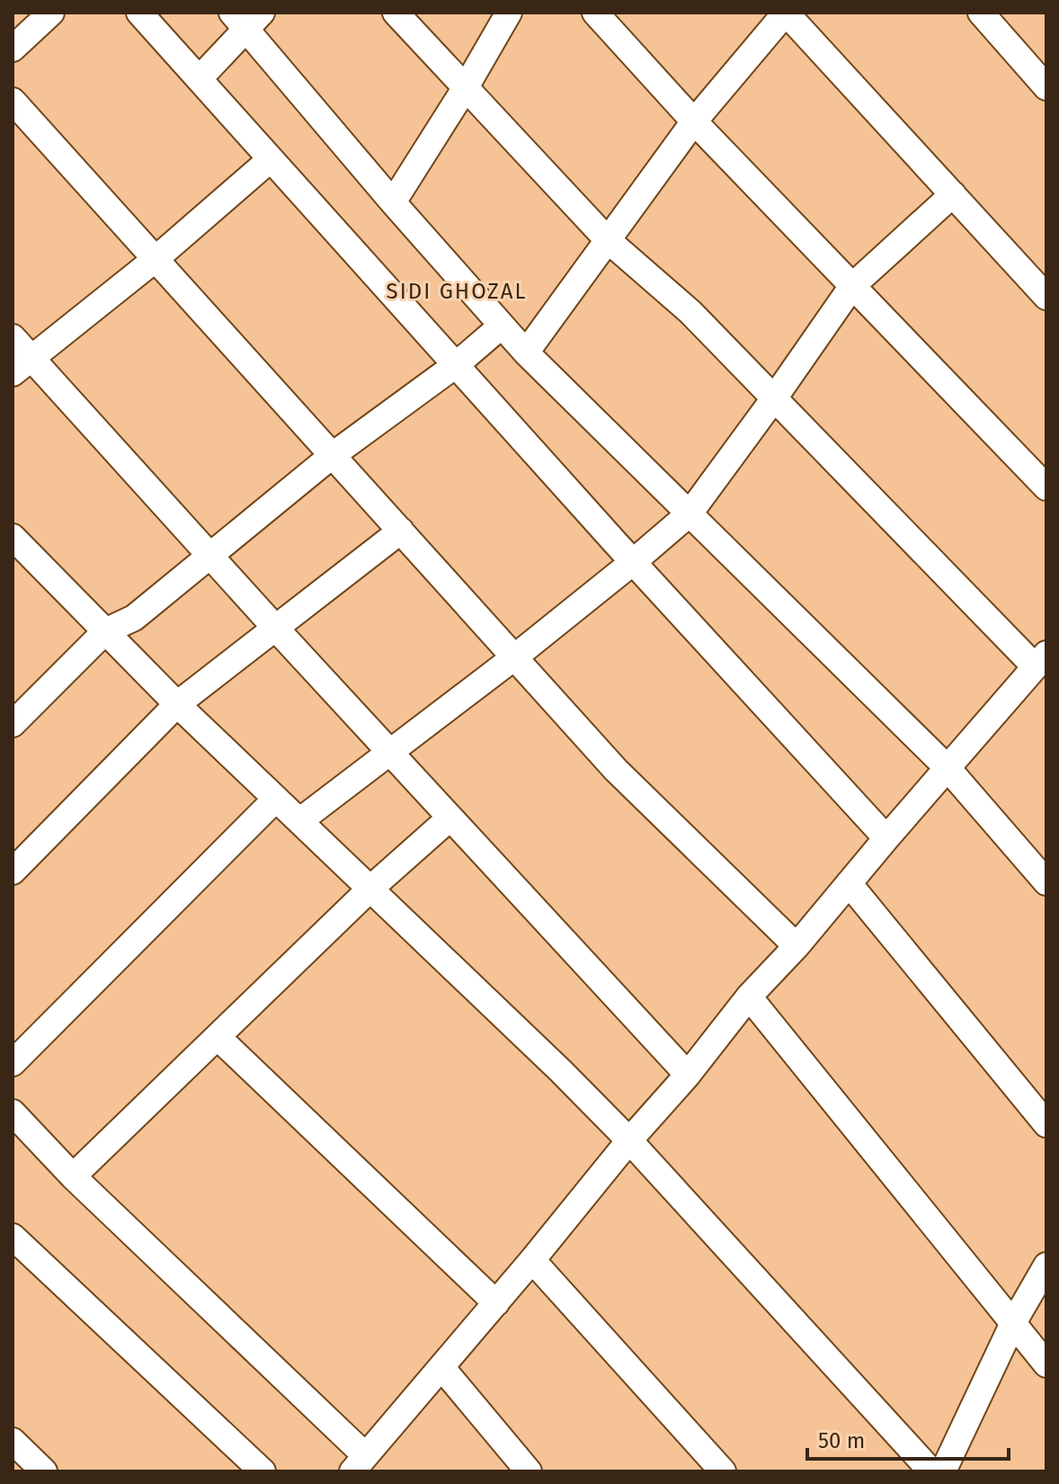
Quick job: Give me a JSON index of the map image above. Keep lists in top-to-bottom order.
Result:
{
  "districts": ["SIDI GHOZAL"],
  "scale_bar": "50 m"
}
